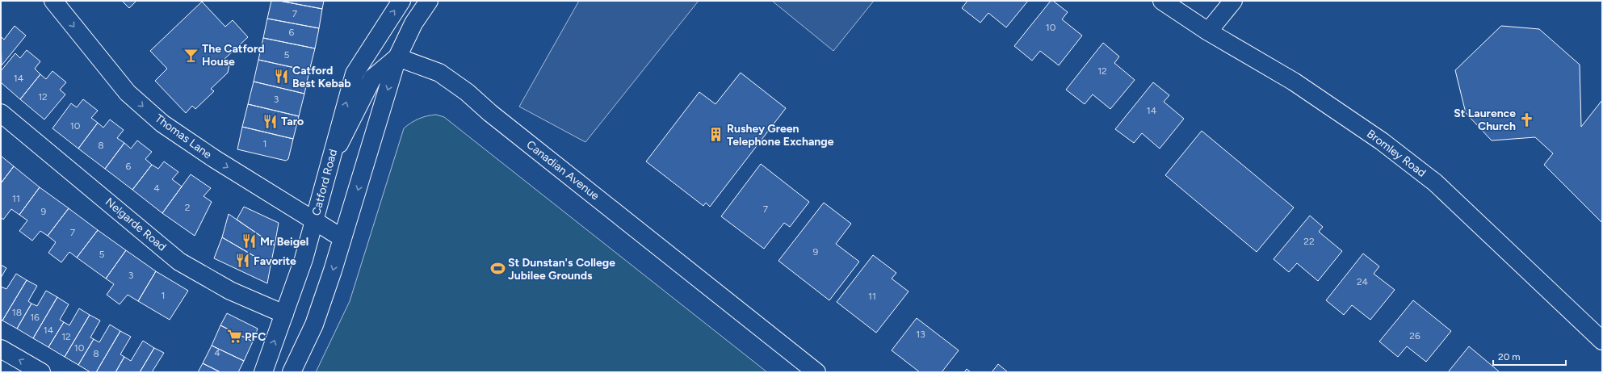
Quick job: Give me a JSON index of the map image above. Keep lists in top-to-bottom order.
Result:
{
  "streets": {
    "main road": [
      "Thomas Lane",
      "Bromley Road",
      "Canadian Avenue",
      "Catford Road",
      "Nelgarde Road"
    ]
  },
  "crossings": [
    ["Thomas Lane", "Catford Road"],
    ["Catford Road", "Nelgarde Road"]
  ],
  "one_way": ["Thomas Lane"],
  "places": {
    "bar": ["The Catford House"],
    "restaurant": [
      "Catford Best Kebab",
      "Taro",
      "Mr Beigel",
      "Favorite"
    ],
    "church": ["St Laurence Church"],
    "building": ["Rushey Green Telephone Exchange"],
    "sports": ["St Dunstan's College Jubilee Grounds"],
    "supermarket": ["PFC"]
  },
  "house_numbers": [
    "7",
    "10",
    "6",
    "5",
    "12",
    "14",
    "12",
    "3",
    "14",
    "10",
    "1",
    "8",
    "6",
    "4",
    "11",
    "2",
    "7",
    "9",
    "7",
    "22",
    "9",
    "5",
    "3",
    "24",
    "1",
    "11",
    "18",
    "16",
    "14",
    "13",
    "26",
    "12",
    "10",
    "4",
    "8"
  ],
  "scale_bar": "20 m"
}
